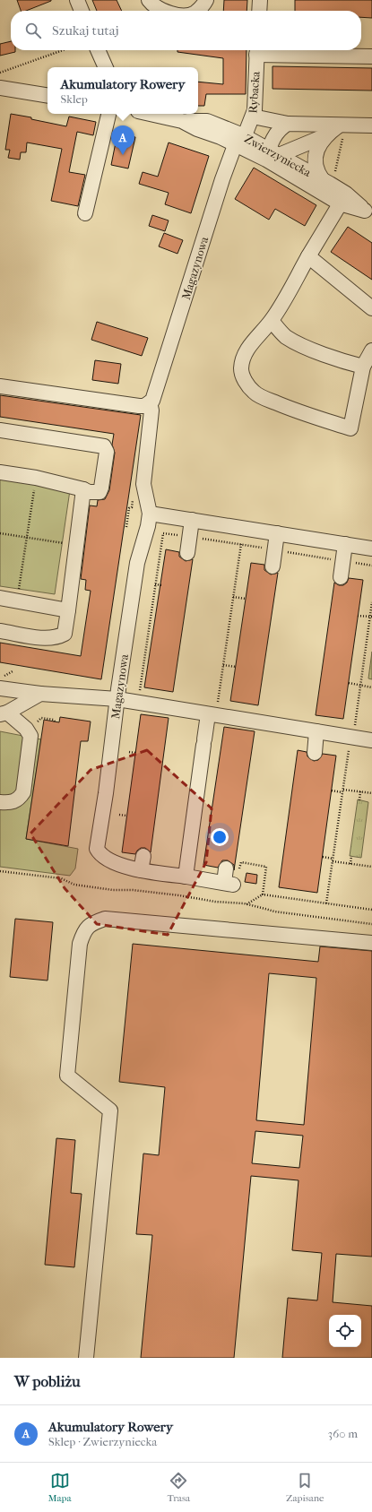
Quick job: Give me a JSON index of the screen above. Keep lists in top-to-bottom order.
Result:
{
  "streets": {
    "street": ["Rybacka", "Zwierzyniecka", "Magazynowa"]
  },
  "crossings": [
    ["Rybacka", "Zwierzyniecka"],
    ["Rybacka", "Magazynowa"],
    ["Zwierzyniecka", "Magazynowa"]
  ],
  "page": {
    "search": "Szukaj tutaj",
    "popup": ["Akumulatory Rowery", "Sklep"],
    "pins": "A",
    "heading": "W pobliżu",
    "list": [
      {
        "mark": "A",
        "name": "Akumulatory Rowery",
        "note": "Sklep · Zwierzyniecka",
        "value": "360 m"
      }
    ],
    "nav": ["Mapa", "Trasa", "Zapisane"]
  }
}
